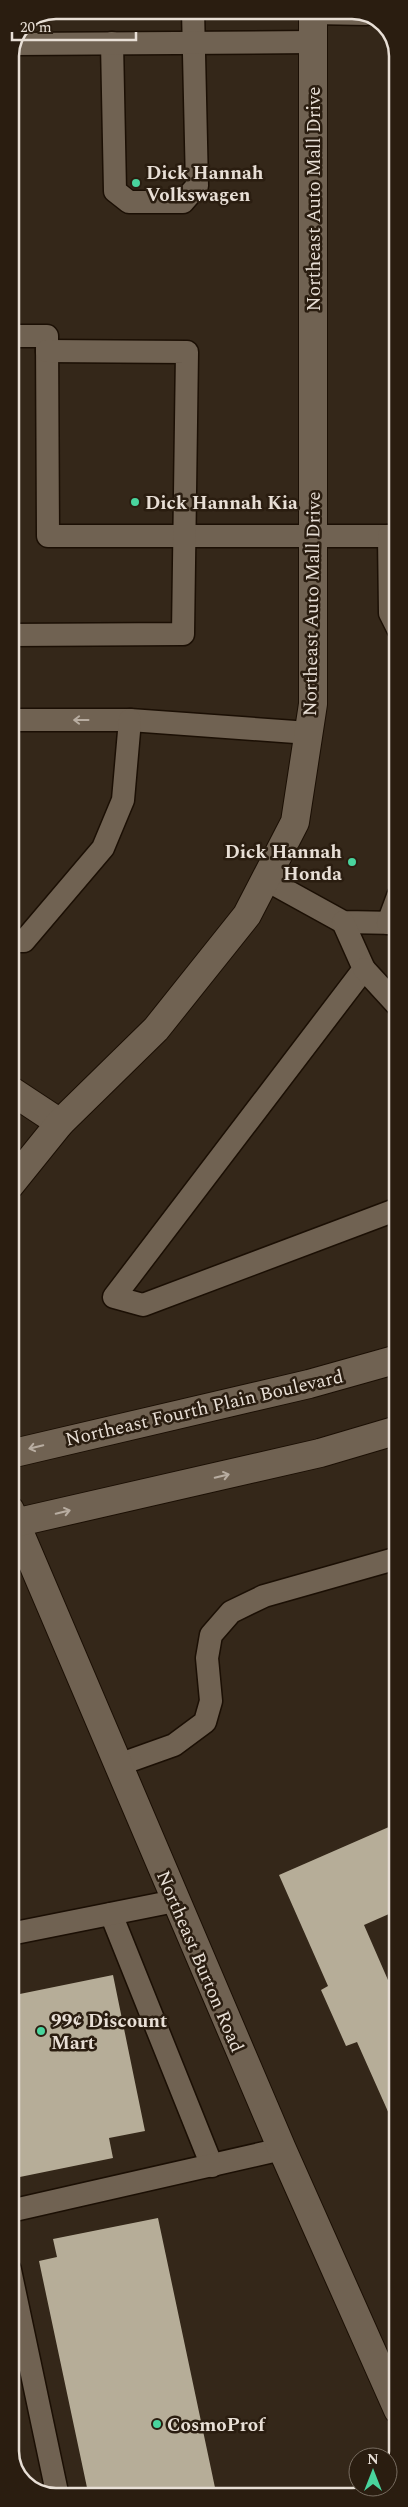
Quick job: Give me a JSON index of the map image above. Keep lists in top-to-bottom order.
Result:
{
  "streets": {
    "street": ["Northeast Auto Mall Drive", "Northeast Fourth Plain Boulevard", "Northeast Burton Road"]
  },
  "places": [
    "Dick Hannah Volkswagen",
    "Dick Hannah Kia",
    "Dick Hannah Honda",
    "99¢ Discount Mart",
    "CosmoProf"
  ],
  "scale_bar": "20 m",
  "north": "top"
}
